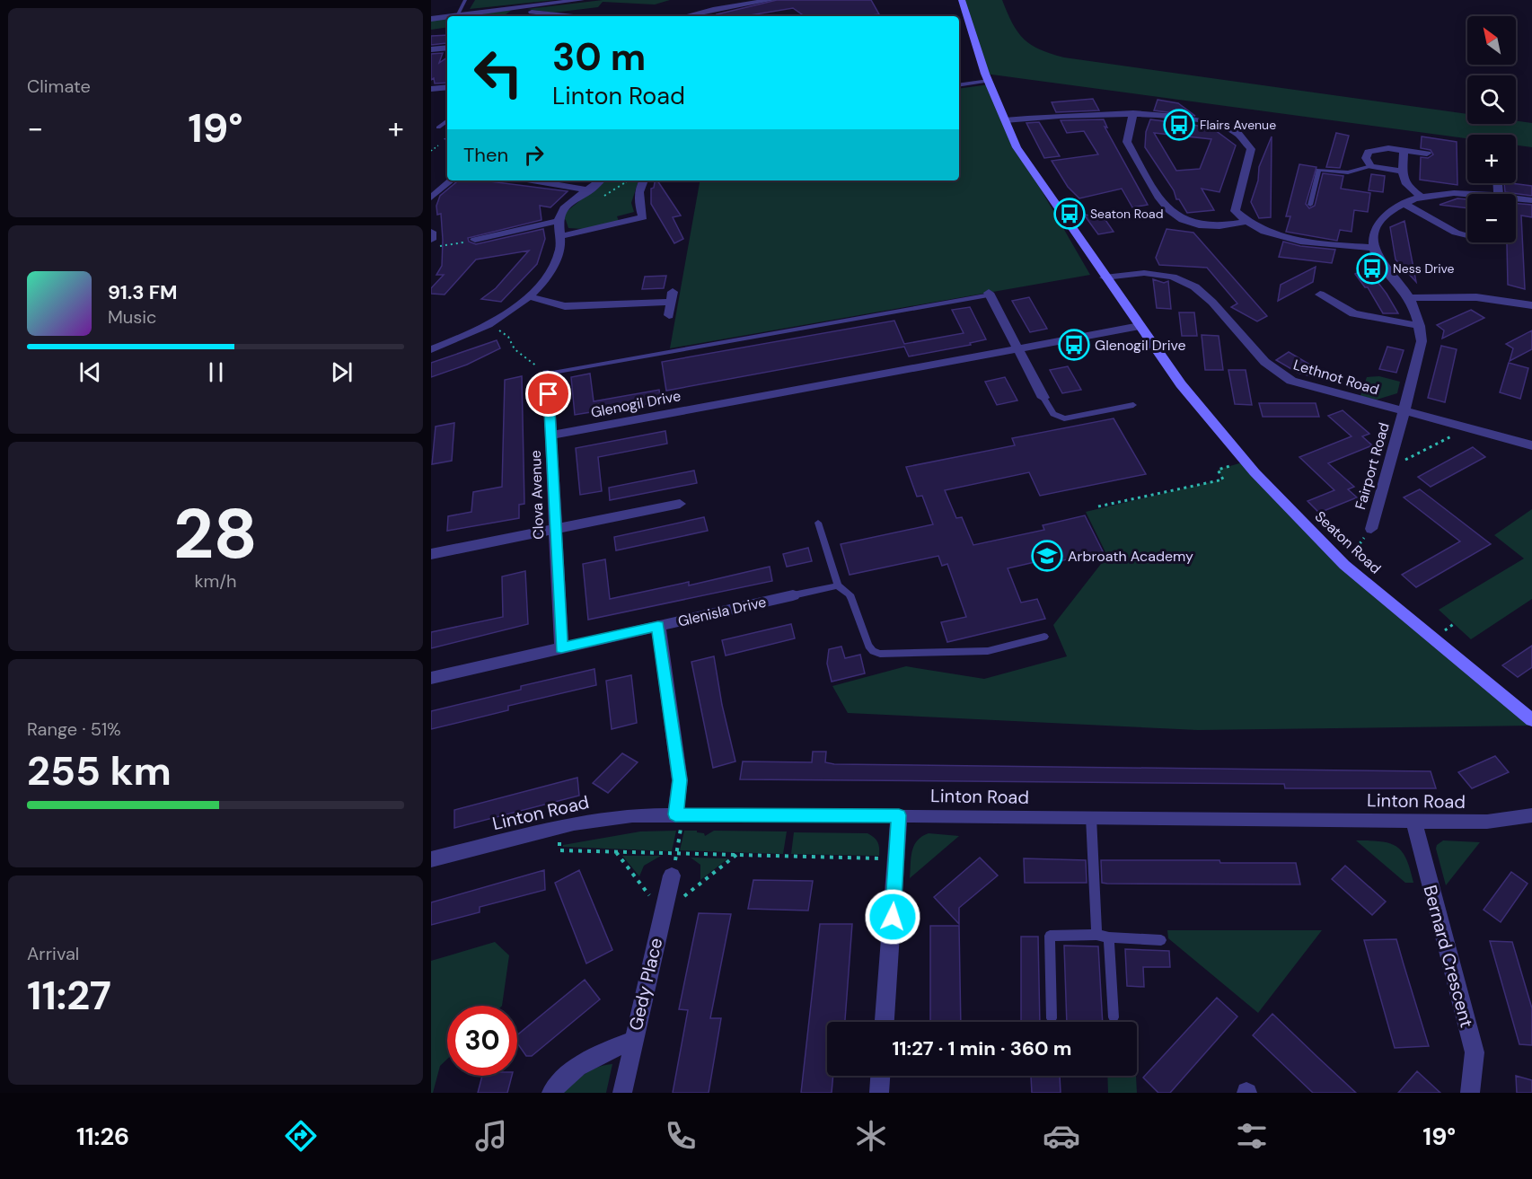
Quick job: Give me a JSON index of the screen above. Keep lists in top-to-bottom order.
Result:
{
  "streets": {
    "street": [
      "Lethnot Road",
      "Glenogil Drive",
      "Fairport Road",
      "Clova Avenue",
      "Seaton Road",
      "Glenisla Drive",
      "Linton Road",
      "Bernard Crescent",
      "Gedy Place"
    ]
  },
  "crossings": [
    ["Lethnot Road", "Fairport Road"],
    ["Lethnot Road", "Seaton Road"],
    ["Glenogil Drive", "Clova Avenue"],
    ["Glenogil Drive", "Seaton Road"],
    ["Clova Avenue", "Glenisla Drive"],
    ["Linton Road", "Bernard Crescent"]
  ],
  "places": {
    "bus stop": [
      "Flairs Avenue",
      "Seaton Road",
      "Ness Drive",
      "Glenogil Drive"
    ],
    "school or university": ["Arbroath Academy"]
  },
  "north": "top left",
  "page": {
    "tile": [
      "Climate",
      ["28", "km/h"],
      ["Range · 51%", "255 km"],
      ["Arrival", "11:27"]
    ],
    "map_buttons": ["+", "−"],
    "turn": ["30 m", "Linton Road"],
    "heat": ["−", "19°", "+"],
    "then": "Then",
    "song": ["91.3 FM", "Music"],
    "limit": "30",
    "trip": "11:27 · 1 min · 360 m",
    "tabs": ["11:26", "19°"]
  }
}
